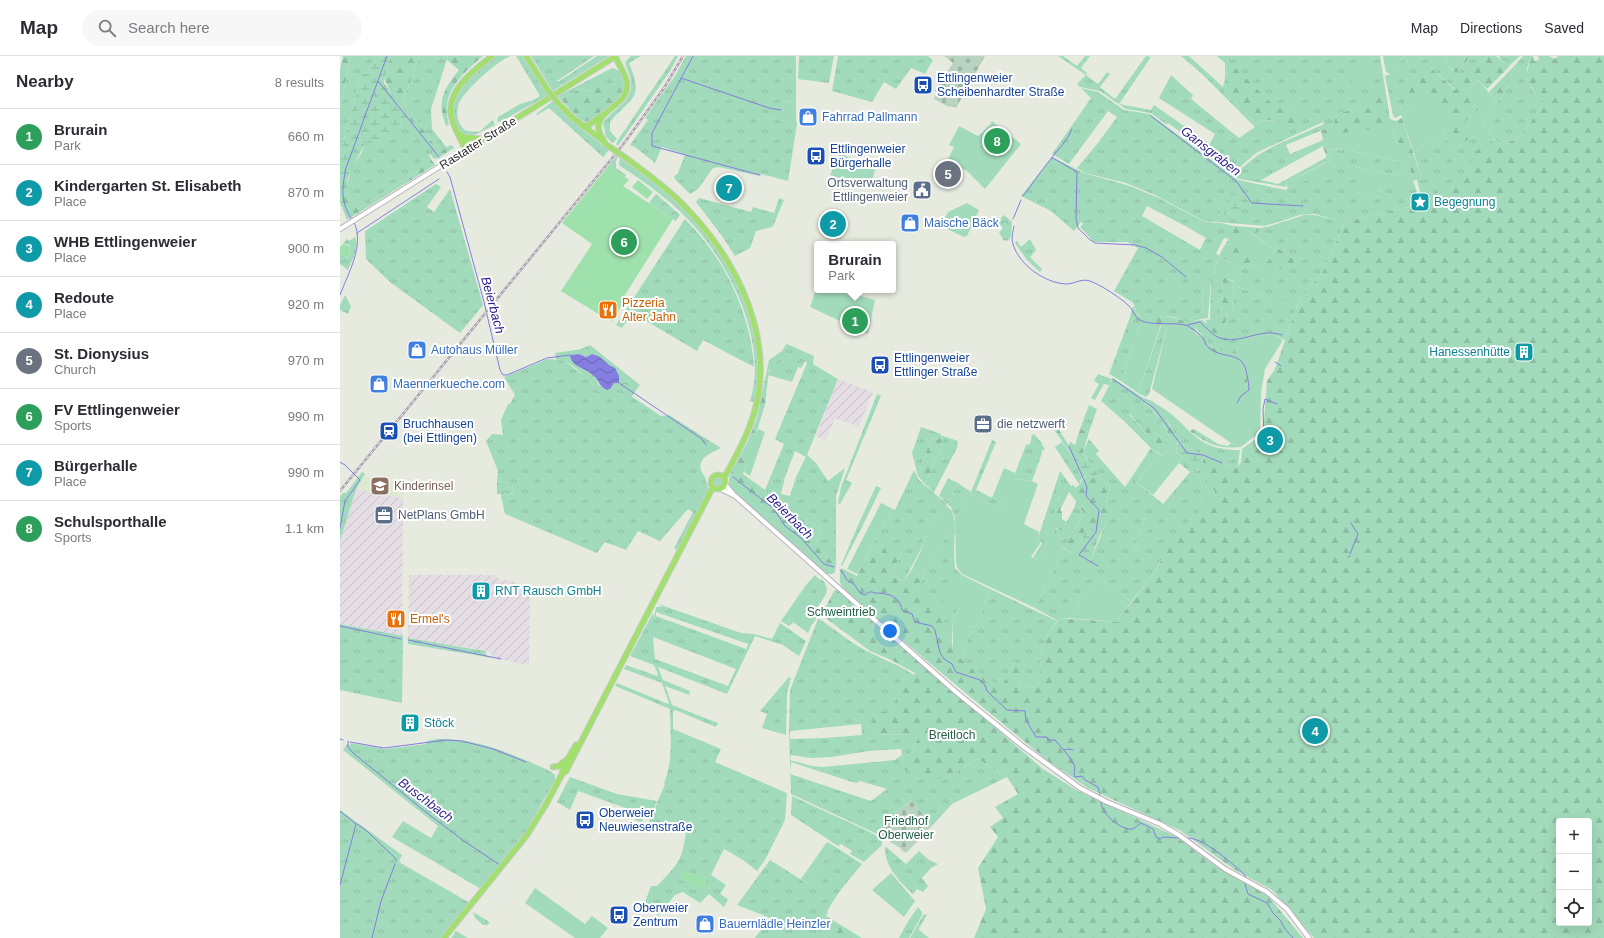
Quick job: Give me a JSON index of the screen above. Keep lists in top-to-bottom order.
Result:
{
  "streets": {
    "main road": ["Rastatter Straße"]
  },
  "water": ["Gansgraben", "Beierbach", "Buschbach"],
  "parks": ["Schweintrieb", "Breitloch", "Friedhof Oberweier"],
  "places": {
    "bus stop": [
      "Ettlingenweier Scheibenhardter Straße",
      "Ettlingenweier Bürgerhalle",
      "Ettlingenweier Ettlinger Straße",
      "Oberweier Neuwiesenstraße",
      "Oberweier Zentrum"
    ],
    "shop": [
      "Fahrrad Pallmann",
      "Maische Bäck",
      "Autohaus Müller",
      "Maennerkueche.com",
      "Bauernlädle Heinzler"
    ],
    "public building": ["Ortsverwaltung Ettlingenweier"],
    "place": ["Begegnung"],
    "restaurant": ["Pizzeria Alter Jahn", "Ermel's"],
    "building": ["Hanessenhütte", "RNT Rausch GmbH", "Stöck"],
    "office": ["die netzwerft", "NetPlans GmbH"],
    "station": ["Bruchhausen (bei Ettlingen)"],
    "school or university": ["Kinderinsel"]
  },
  "page": {
    "header": "Map",
    "search": "Search here",
    "nav": ["Map", "Directions", "Saved"],
    "heading": ["Nearby", "8 results"],
    "list": [
      {
        "mark": "1",
        "name": "Brurain",
        "note": "Park",
        "value": "660 m"
      },
      {
        "mark": "2",
        "name": "Kindergarten St. Elisabeth",
        "note": "Place",
        "value": "870 m"
      },
      {
        "mark": "3",
        "name": "WHB Ettlingenweier",
        "note": "Place",
        "value": "900 m"
      },
      {
        "mark": "4",
        "name": "Redoute",
        "note": "Place",
        "value": "920 m"
      },
      {
        "mark": "5",
        "name": "St. Dionysius",
        "note": "Church",
        "value": "970 m"
      },
      {
        "mark": "6",
        "name": "FV Ettlingenweier",
        "note": "Sports",
        "value": "990 m"
      },
      {
        "mark": "7",
        "name": "Bürgerhalle",
        "note": "Place",
        "value": "990 m"
      },
      {
        "mark": "8",
        "name": "Schulsporthalle",
        "note": "Sports",
        "value": "1.1 km"
      }
    ],
    "pins": [
      "8",
      "5",
      "7",
      "2",
      "6",
      "1",
      "3",
      "4"
    ],
    "popup": ["Brurain", "Park"],
    "map_buttons": ["+", "−"]
  }
}
